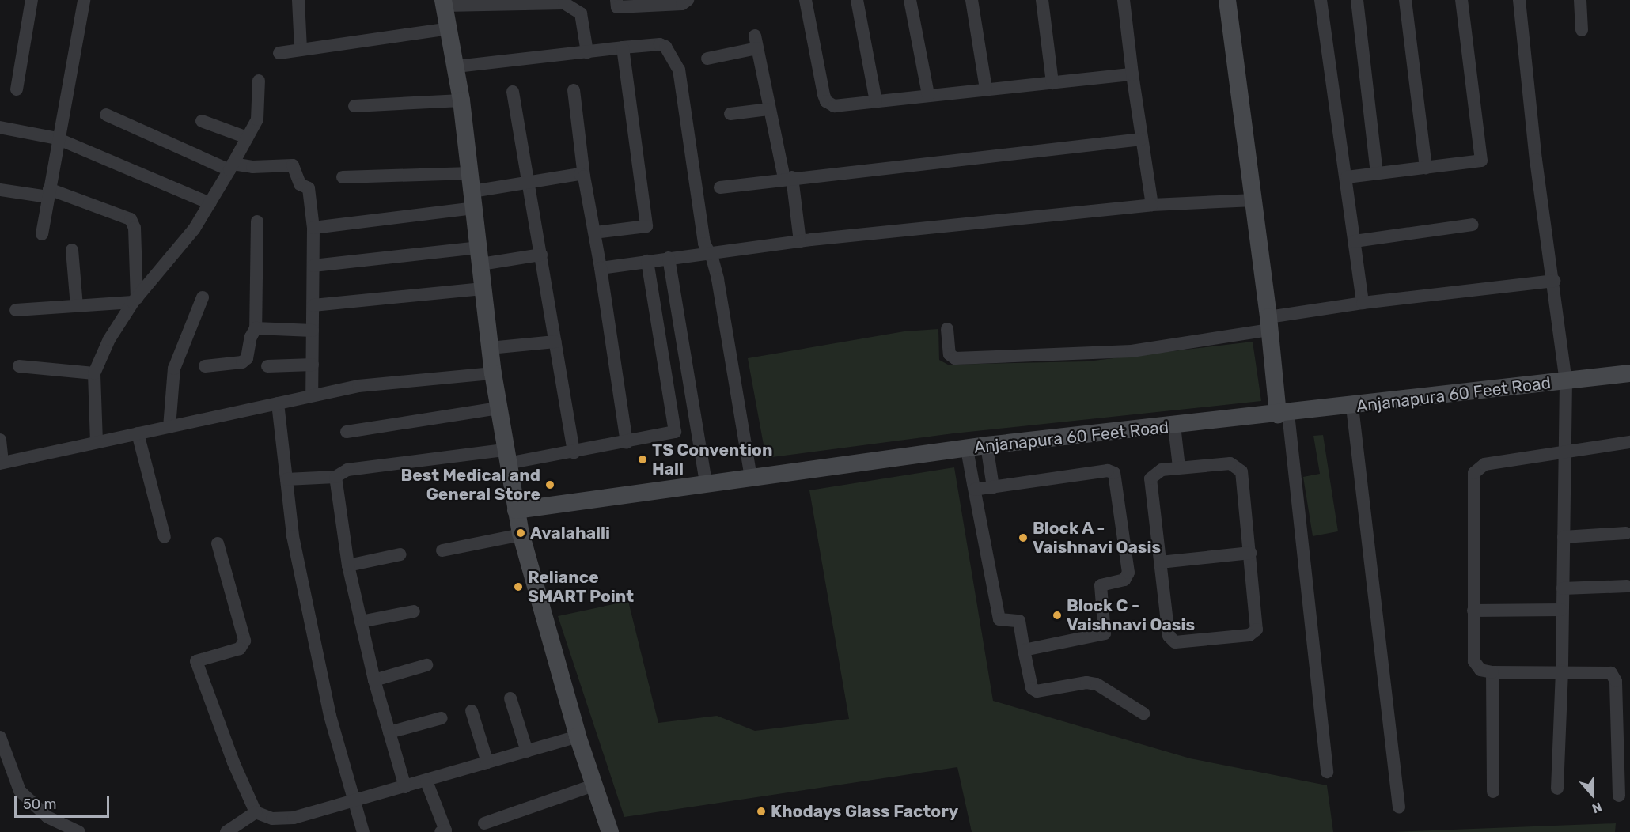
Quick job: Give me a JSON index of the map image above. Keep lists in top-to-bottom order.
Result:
{
  "streets": {
    "street": ["Anjanapura 60 Feet Road"]
  },
  "places": [
    "TS Convention Hall",
    "Best Medical and General Store",
    "Avalahalli",
    "Block A - Vaishnavi Oasis",
    "Reliance SMART Point",
    "Block C - Vaishnavi Oasis",
    "Khodays Glass Factory"
  ],
  "scale_bar": "50 m",
  "north": "bottom"
}
